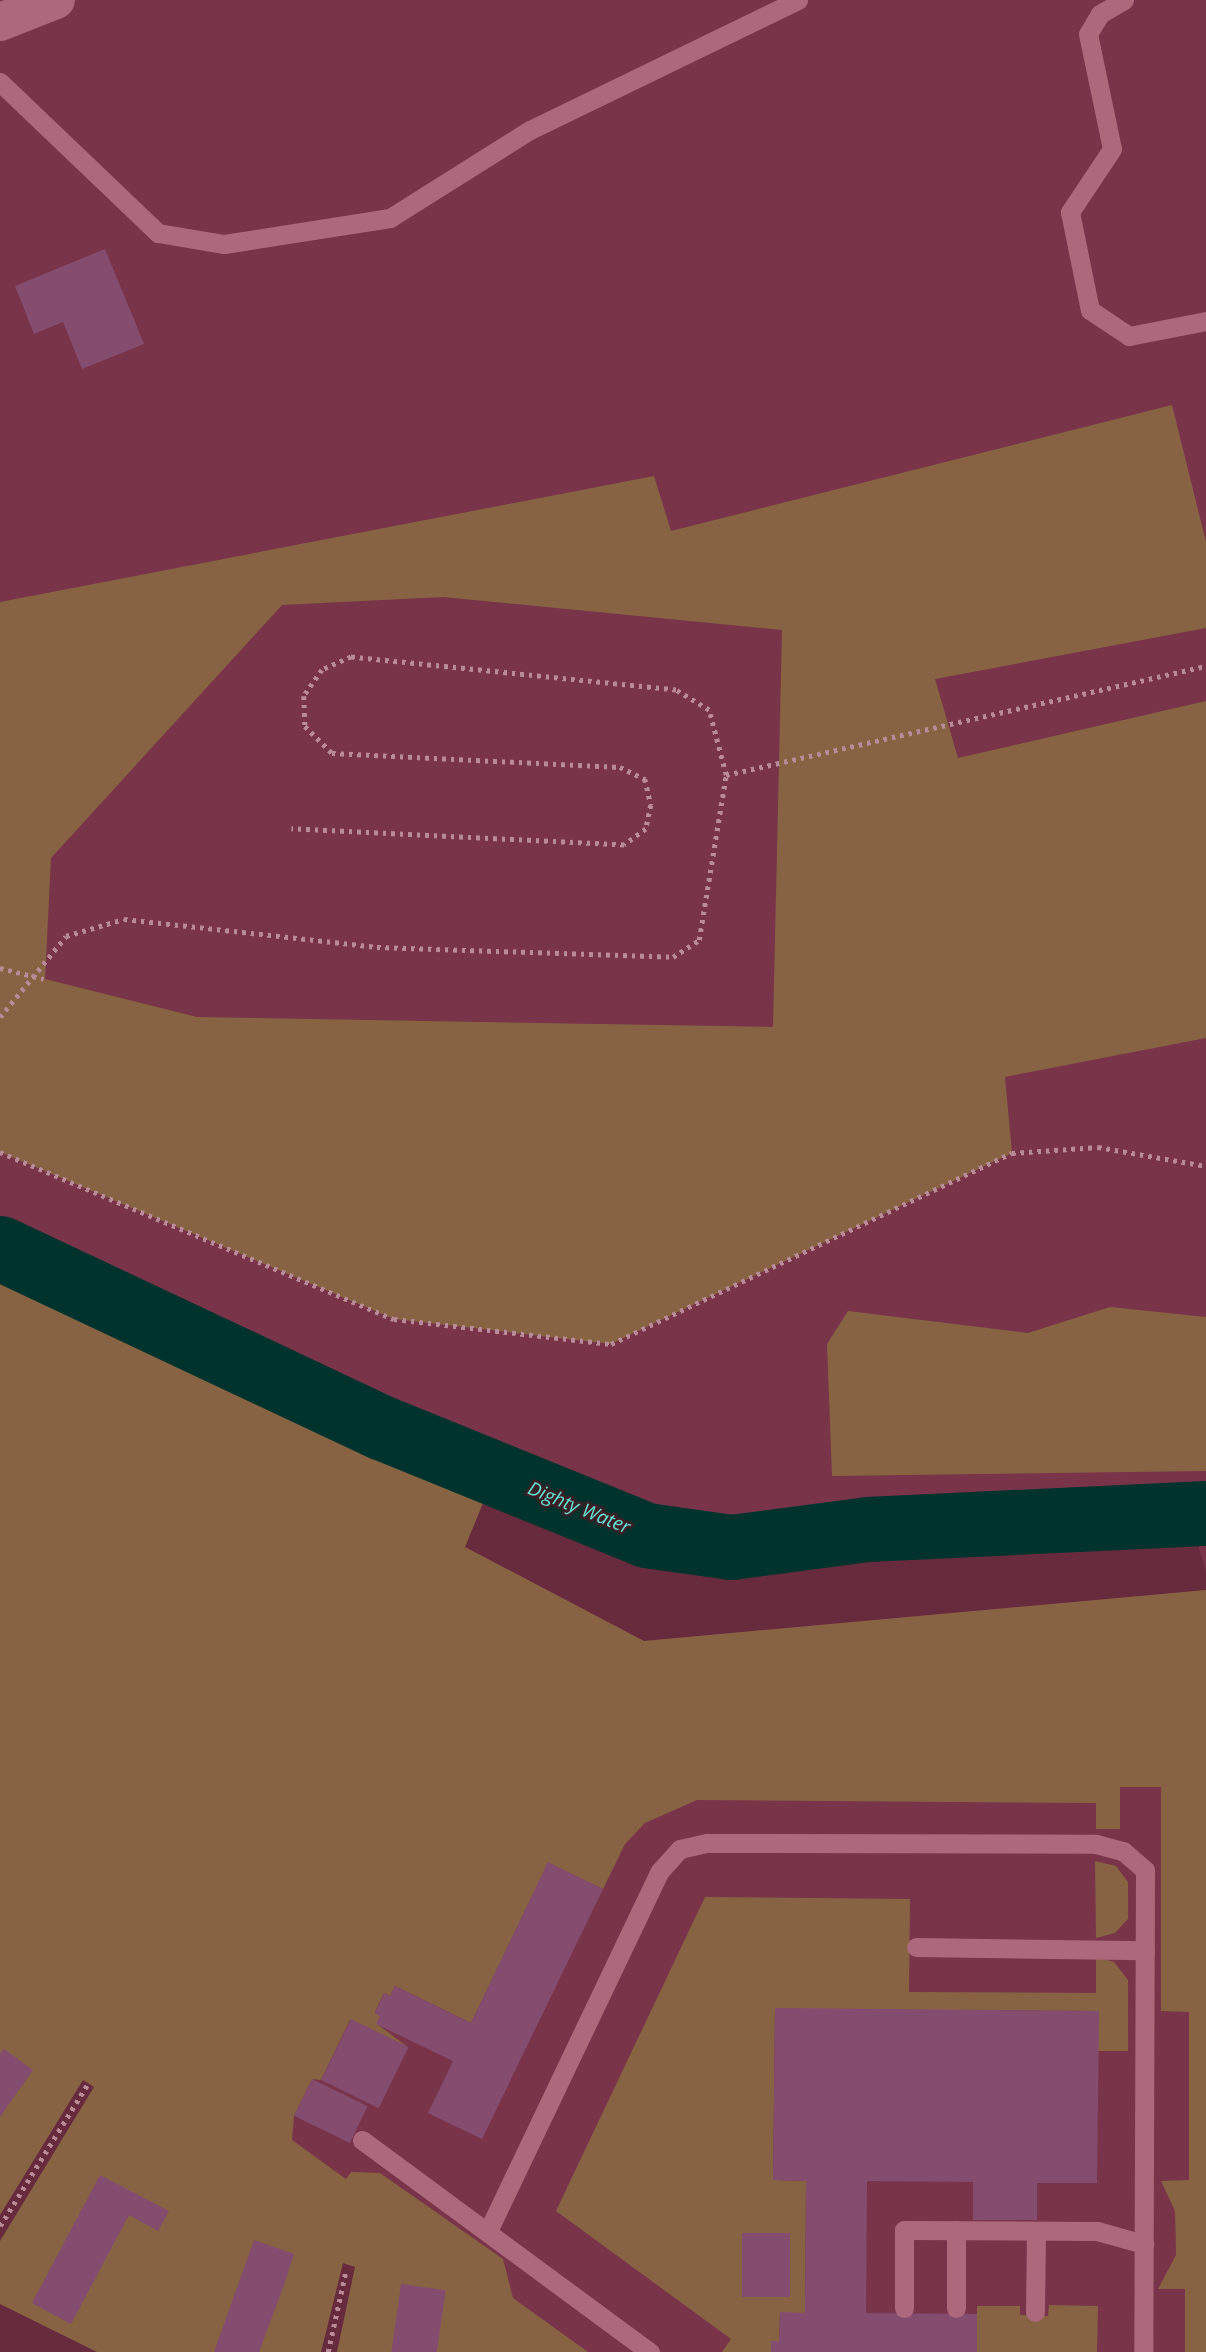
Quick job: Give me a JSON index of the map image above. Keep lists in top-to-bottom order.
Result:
{
  "water": ["Dighty Water"]
}
